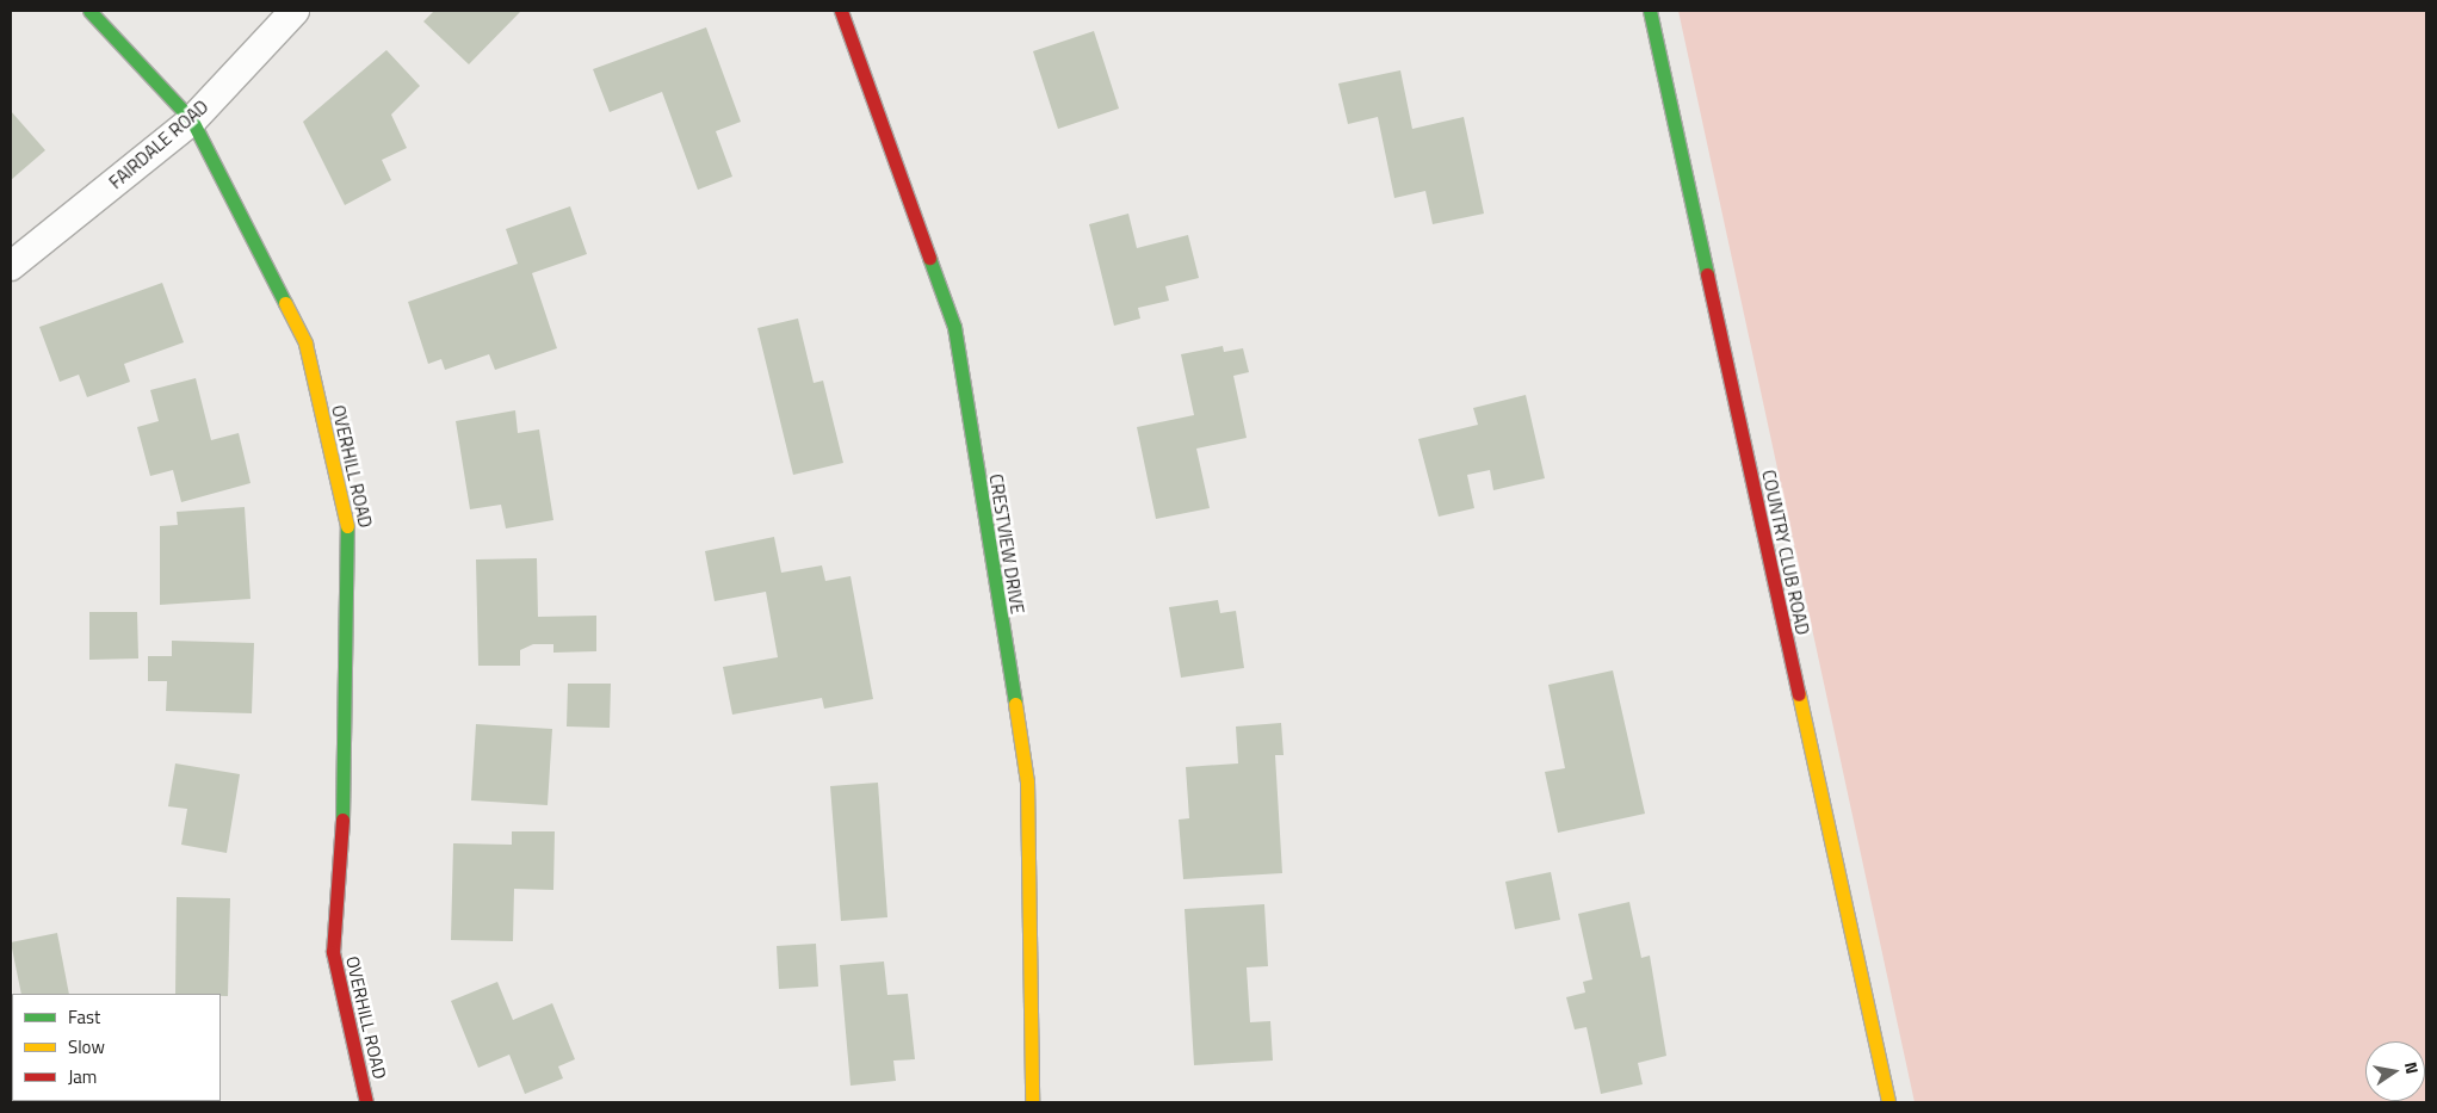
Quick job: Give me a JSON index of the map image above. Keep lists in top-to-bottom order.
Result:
{
  "streets": {
    "street": [
      "FAIRDALE ROAD",
      "OVERHILL ROAD",
      "CRESTVIEW DRIVE",
      "COUNTRY CLUB ROAD"
    ]
  },
  "crossings": [
    ["FAIRDALE ROAD", "OVERHILL ROAD"]
  ],
  "legend": ["Fast", "Slow", "Jam"],
  "north": "right"
}
